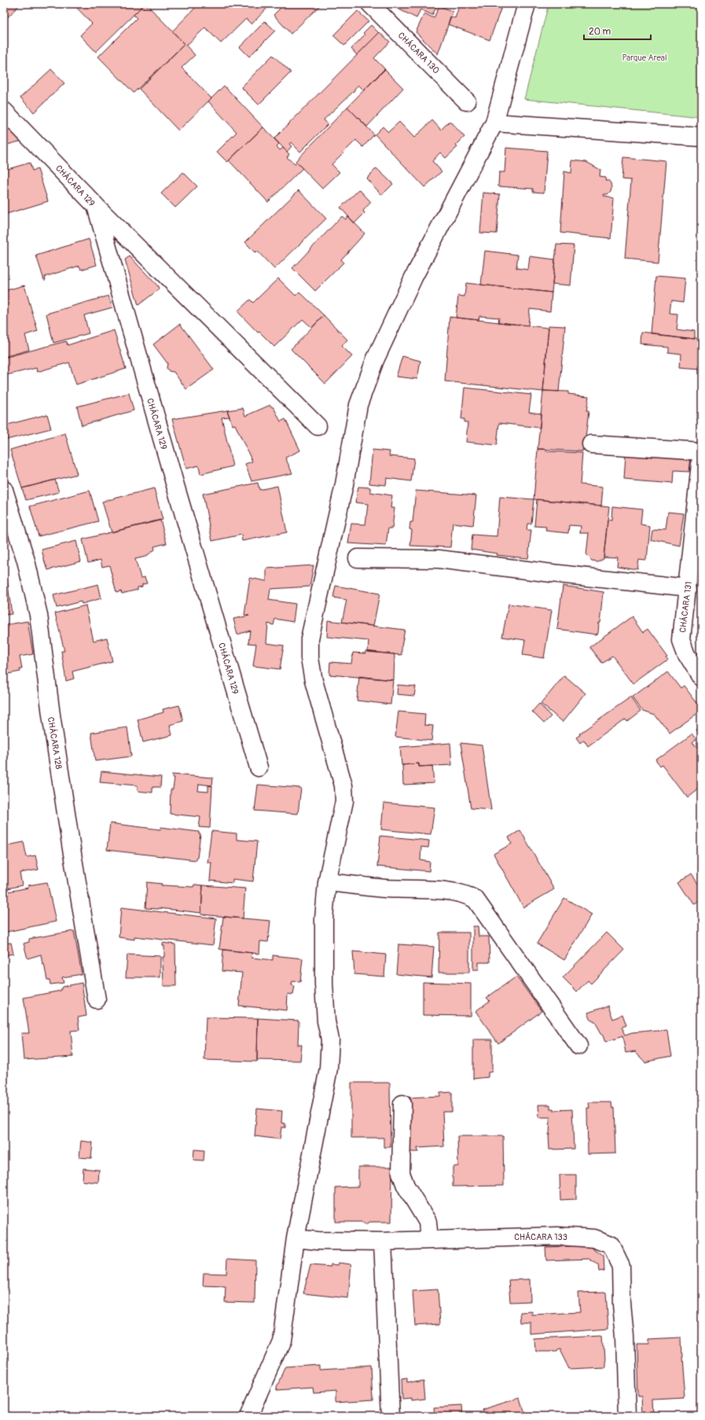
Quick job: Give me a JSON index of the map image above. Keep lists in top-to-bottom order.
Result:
{
  "streets": {
    "street": [
      "CHÁCARA 130",
      "CHÁCARA 129",
      "CHÁCARA 131",
      "CHÁCARA 128",
      "CHÁCARA 133"
    ]
  },
  "parks": ["Parque Areal"],
  "scale_bar": "20 m"
}
